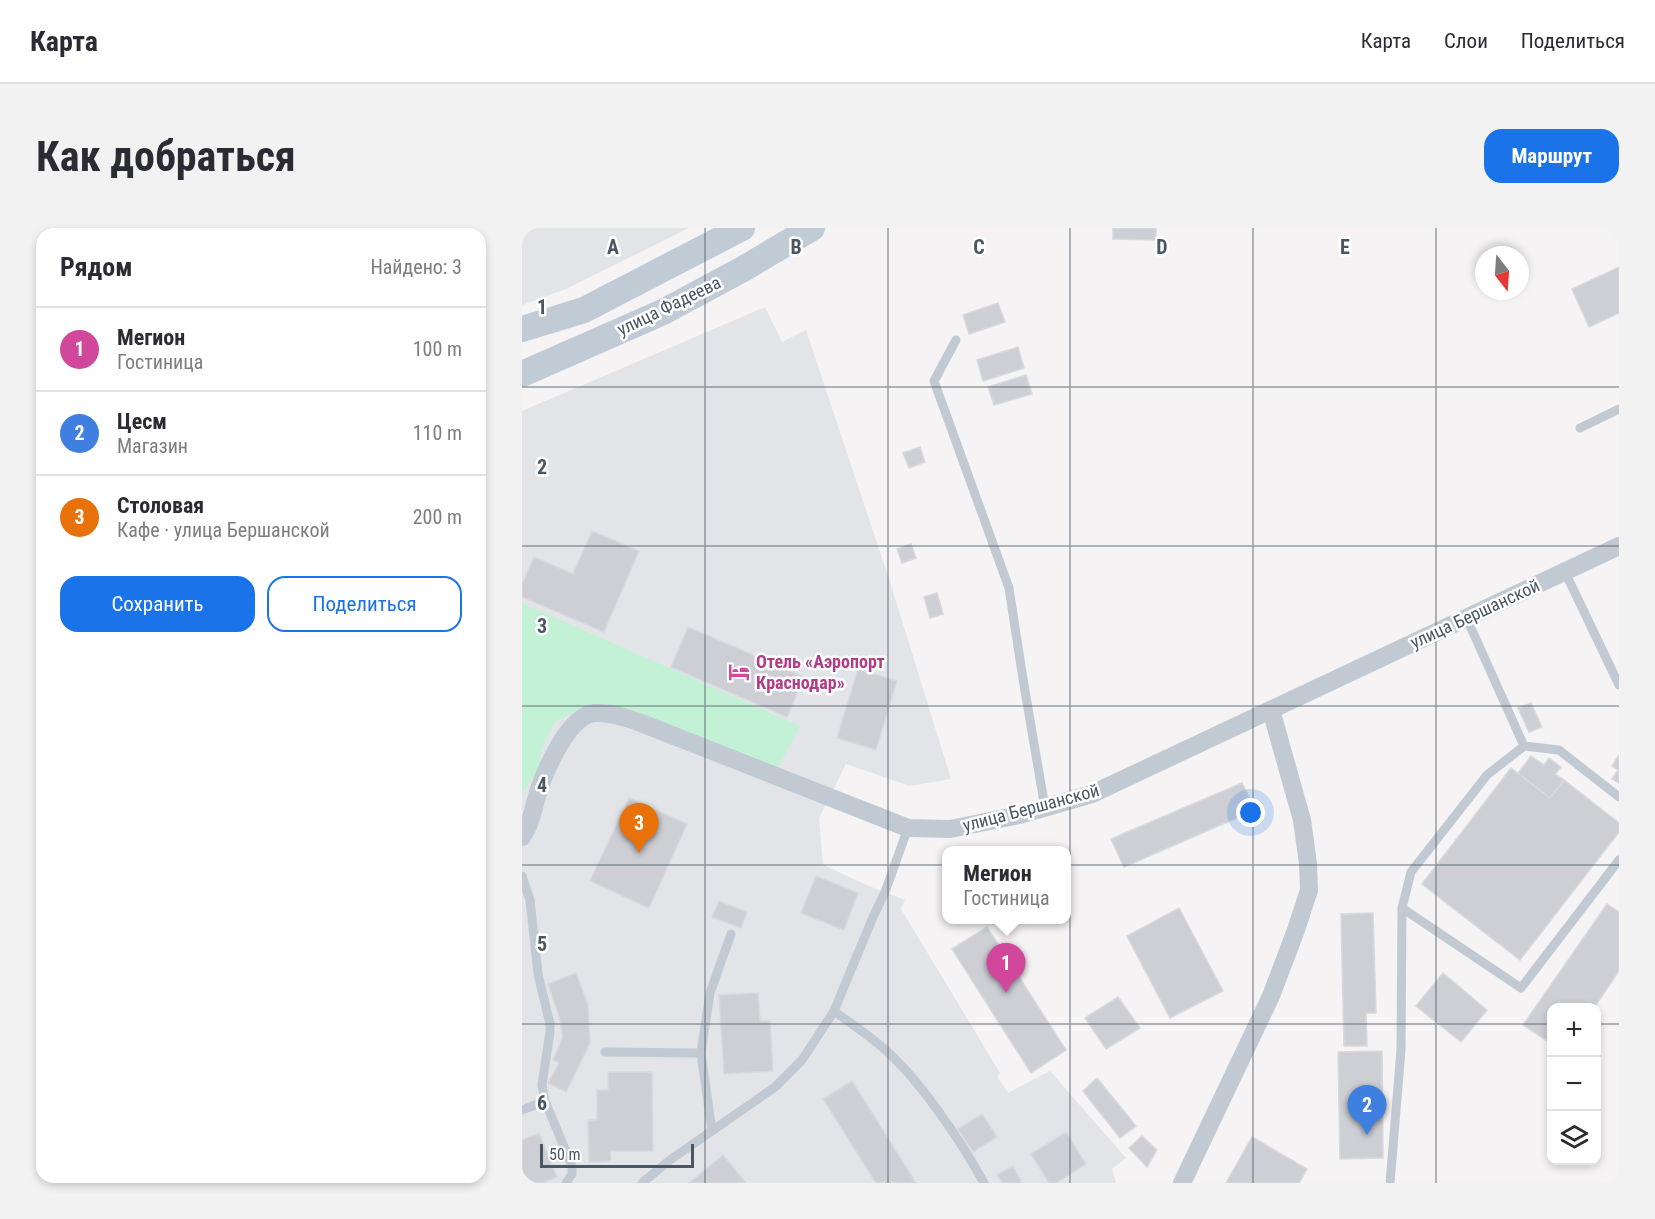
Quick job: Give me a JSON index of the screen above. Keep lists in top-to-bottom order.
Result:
{
  "streets": {
    "main road": ["улица Фадеева"],
    "street": ["улица Бершанской"]
  },
  "places": {
    "hotel": ["Отель «Аэропорт Краснодар»"]
  },
  "scale_bar": "50 m",
  "north": "bottom",
  "page": {
    "header": "Карта",
    "nav": ["Карта", "Слои", "Поделиться"],
    "buttons": [
      "Маршрут",
      ["Сохранить", "Поделиться"]
    ],
    "title": "Как добраться",
    "heading": ["Рядом", "Найдено: 3"],
    "list": [
      {
        "mark": "1",
        "name": "Мегион",
        "note": "Гостиница",
        "value": "100 m"
      },
      {
        "mark": "2",
        "name": "Цесм",
        "note": "Магазин",
        "value": "110 m"
      },
      {
        "mark": "3",
        "name": "Столовая",
        "note": "Кафе · улица Бершанской",
        "value": "200 m"
      }
    ],
    "pins": ["3", "1", "2"],
    "popup": ["Мегион", "Гостиница"],
    "map_buttons": ["+", "−"],
    "scale": "50 m"
  },
  "grid": {
    "columns": [
      "A",
      "B",
      "C",
      "D",
      "E"
    ],
    "rows": [
      "1",
      "2",
      "3",
      "4",
      "5",
      "6"
    ]
  }
}
